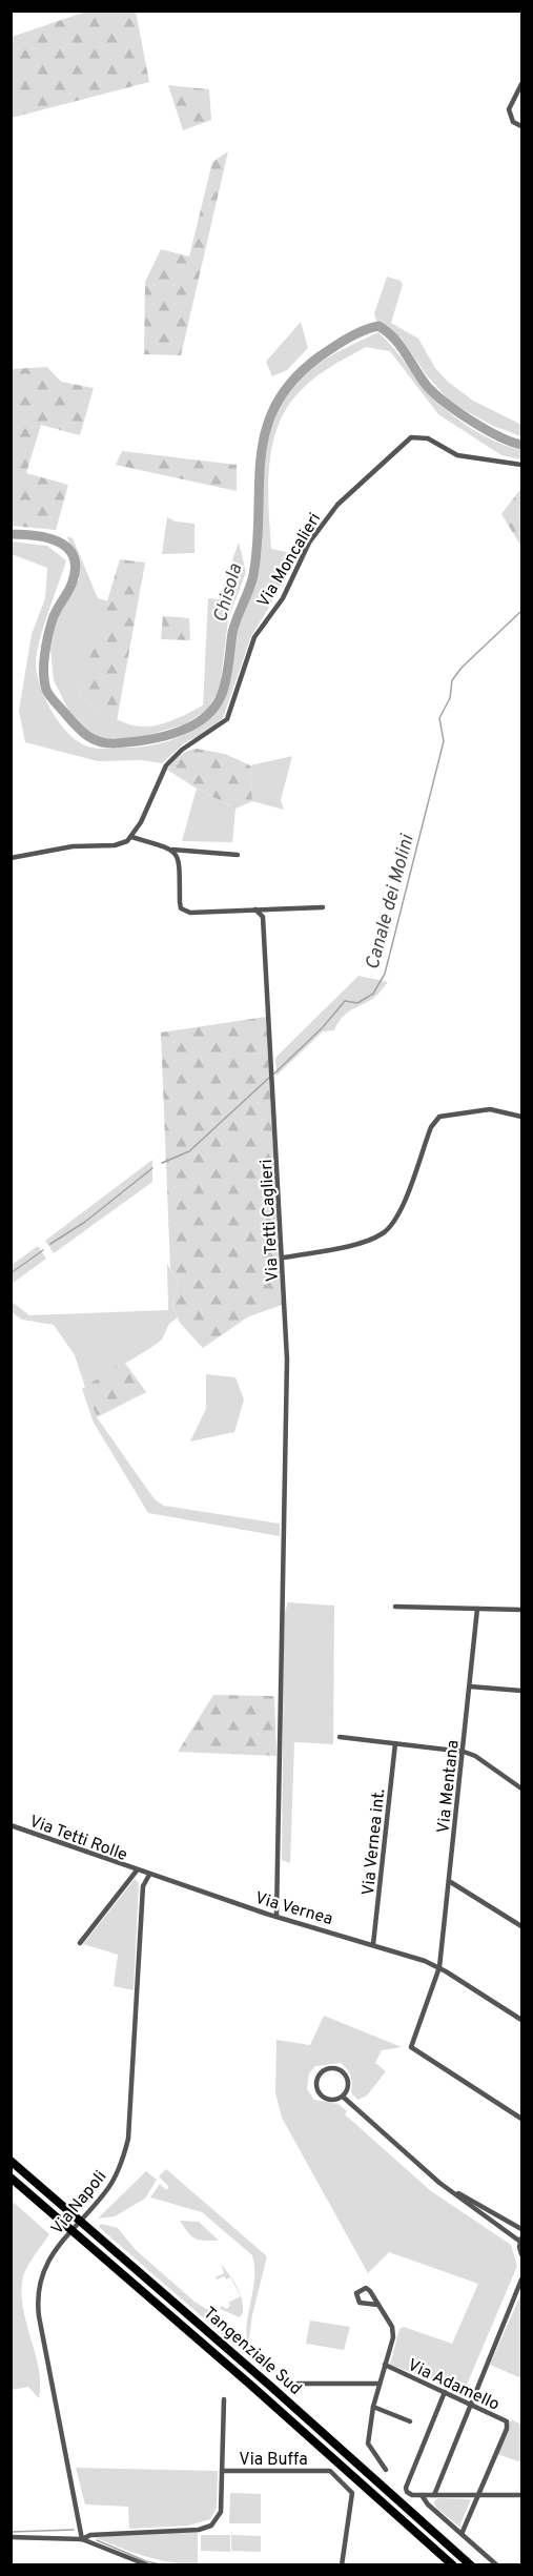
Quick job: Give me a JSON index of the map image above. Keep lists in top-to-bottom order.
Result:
{
  "streets": {
    "highway": ["Tangenziale Sud"],
    "street": [
      "Via Moncalieri",
      "Via Tetti Caglieri",
      "Via Mentana",
      "Via Tetti Rolle",
      "Via Vernea int.",
      "Via Vernea",
      "Via Napoli",
      "Via Adamello",
      "Via Buffa"
    ]
  },
  "crossings": [
    ["Via Tetti Caglieri", "Via Vernea"],
    ["Via Mentana", "Via Vernea"],
    ["Via Tetti Rolle", "Via Vernea"],
    ["Via Vernea int.", "Via Vernea"],
    ["Via Vernea", "Via Napoli"],
    ["Via Napoli", "Via Buffa"]
  ],
  "water": ["Chisola", "Canale dei Molini"]
}
